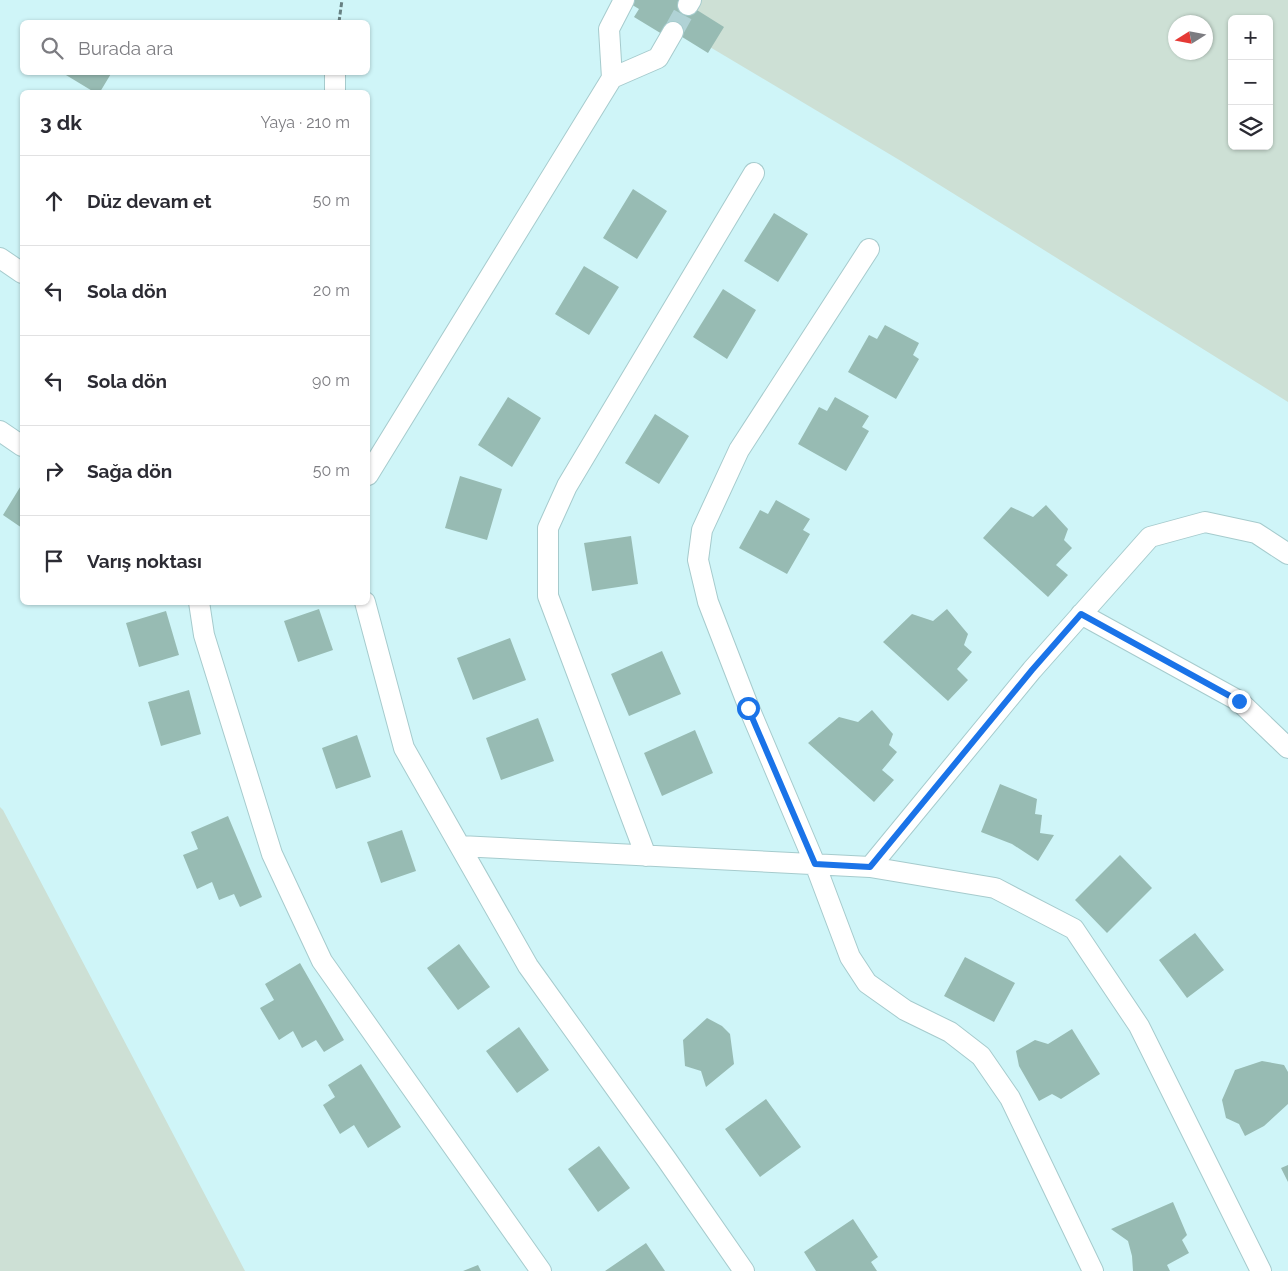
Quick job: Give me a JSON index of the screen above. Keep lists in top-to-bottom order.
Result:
{
  "north": "left",
  "page": {
    "map_buttons": ["+", "−"],
    "search": "Burada ara",
    "heading": ["3 dk", "Yaya · 210 m"],
    "list": [
      ["Düz devam et", "50 m"],
      ["Sola dön", "20 m"],
      ["Sola dön", "90 m"],
      ["Sağa dön", "50 m"],
      "Varış noktası"
    ]
  }
}
